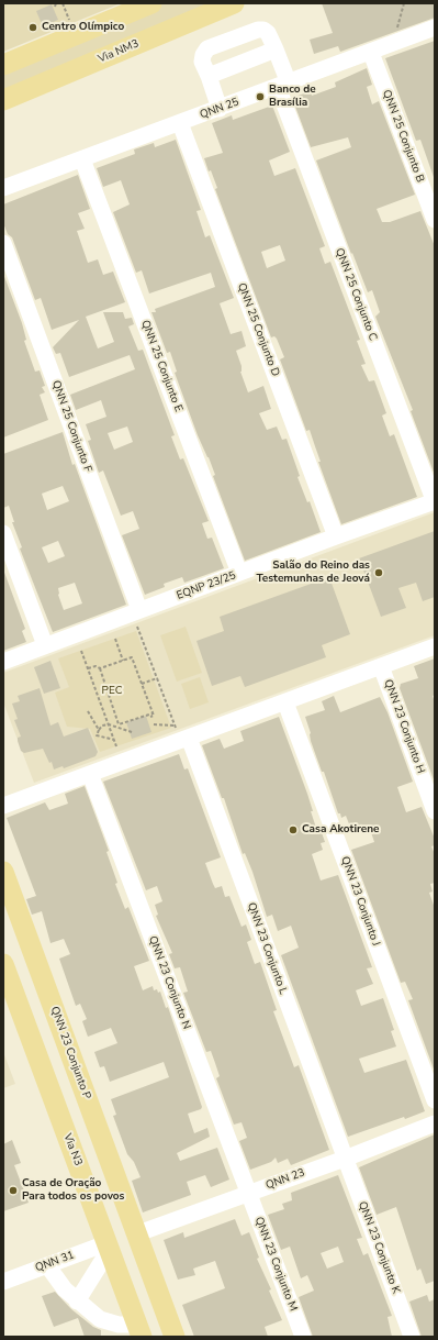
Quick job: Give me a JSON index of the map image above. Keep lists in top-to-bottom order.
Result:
{
  "streets": {
    "main road": ["Via NM3", "QNN 23 Conjunto P", "Via N3"],
    "street": [
      "QNN 25",
      "QNN 25 Conjunto B",
      "QNN 25 Conjunto C",
      "QNN 25 Conjunto D",
      "QNN 25 Conjunto E",
      "QNN 25 Conjunto F",
      "EQNP 23/25",
      "QNN 23 Conjunto H",
      "QNN 23 Conjunto J",
      "QNN 23 Conjunto L",
      "QNN 23 Conjunto N",
      "QNN 23",
      "QNN 23 Conjunto K",
      "QNN 31",
      "QNN 23 Conjunto M"
    ]
  },
  "crossings": [
    ["QNN 25", "QNN 25 Conjunto B"],
    ["QNN 25", "QNN 25 Conjunto C"],
    ["QNN 25", "QNN 25 Conjunto D"],
    ["QNN 25", "QNN 25 Conjunto E"],
    ["QNN 25 Conjunto C", "EQNP 23/25"],
    ["QNN 25 Conjunto D", "EQNP 23/25"],
    ["QNN 25 Conjunto E", "EQNP 23/25"],
    ["QNN 25 Conjunto F", "EQNP 23/25"],
    ["QNN 23 Conjunto L", "QNN 23"],
    ["QNN 23 Conjunto L", "QNN 23 Conjunto K"],
    ["QNN 23 Conjunto N", "QNN 23"],
    ["QNN 23 Conjunto N", "QNN 23 Conjunto M"],
    ["QNN 23 Conjunto P", "QNN 23"],
    ["Via N3", "QNN 31"],
    ["QNN 23", "QNN 23 Conjunto K"],
    ["QNN 23", "QNN 23 Conjunto M"]
  ],
  "parks": ["PEC"],
  "places": [
    "Centro Olímpico",
    "Banco de Brasília",
    "Salão do Reino das Testemunhas de Jeová",
    "Casa Akotirene",
    "Casa de Oração Para todos os povos"
  ]
}
